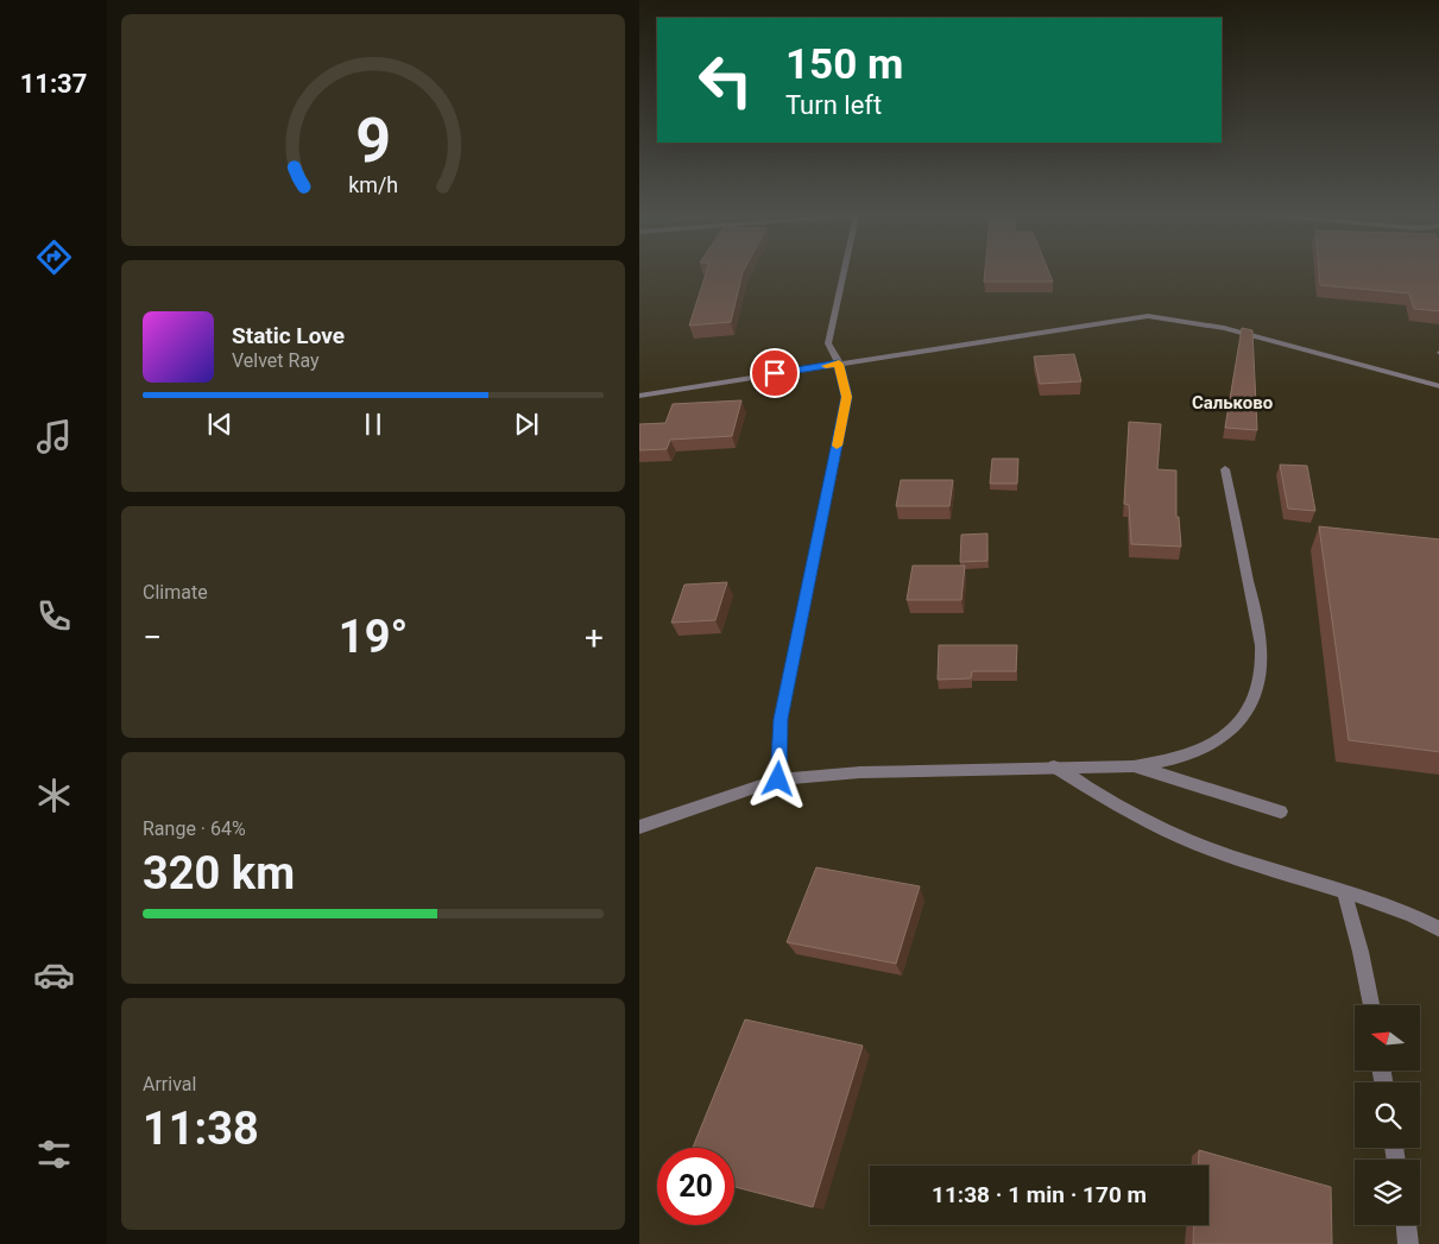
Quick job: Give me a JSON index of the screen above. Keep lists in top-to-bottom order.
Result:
{
  "districts": ["Сальково"],
  "north": "left",
  "page": {
    "tabs": "11:37",
    "turn": ["150 m", "Turn left"],
    "song": ["Static Love", "Velvet Ray"],
    "tile": [
      "Climate",
      ["Range · 64%", "320 km"],
      ["Arrival", "11:38"]
    ],
    "heat": ["−", "19°", "+"],
    "limit": "20",
    "trip": "11:38 · 1 min · 170 m",
    "gauge": ["9", "km/h"]
  }
}
